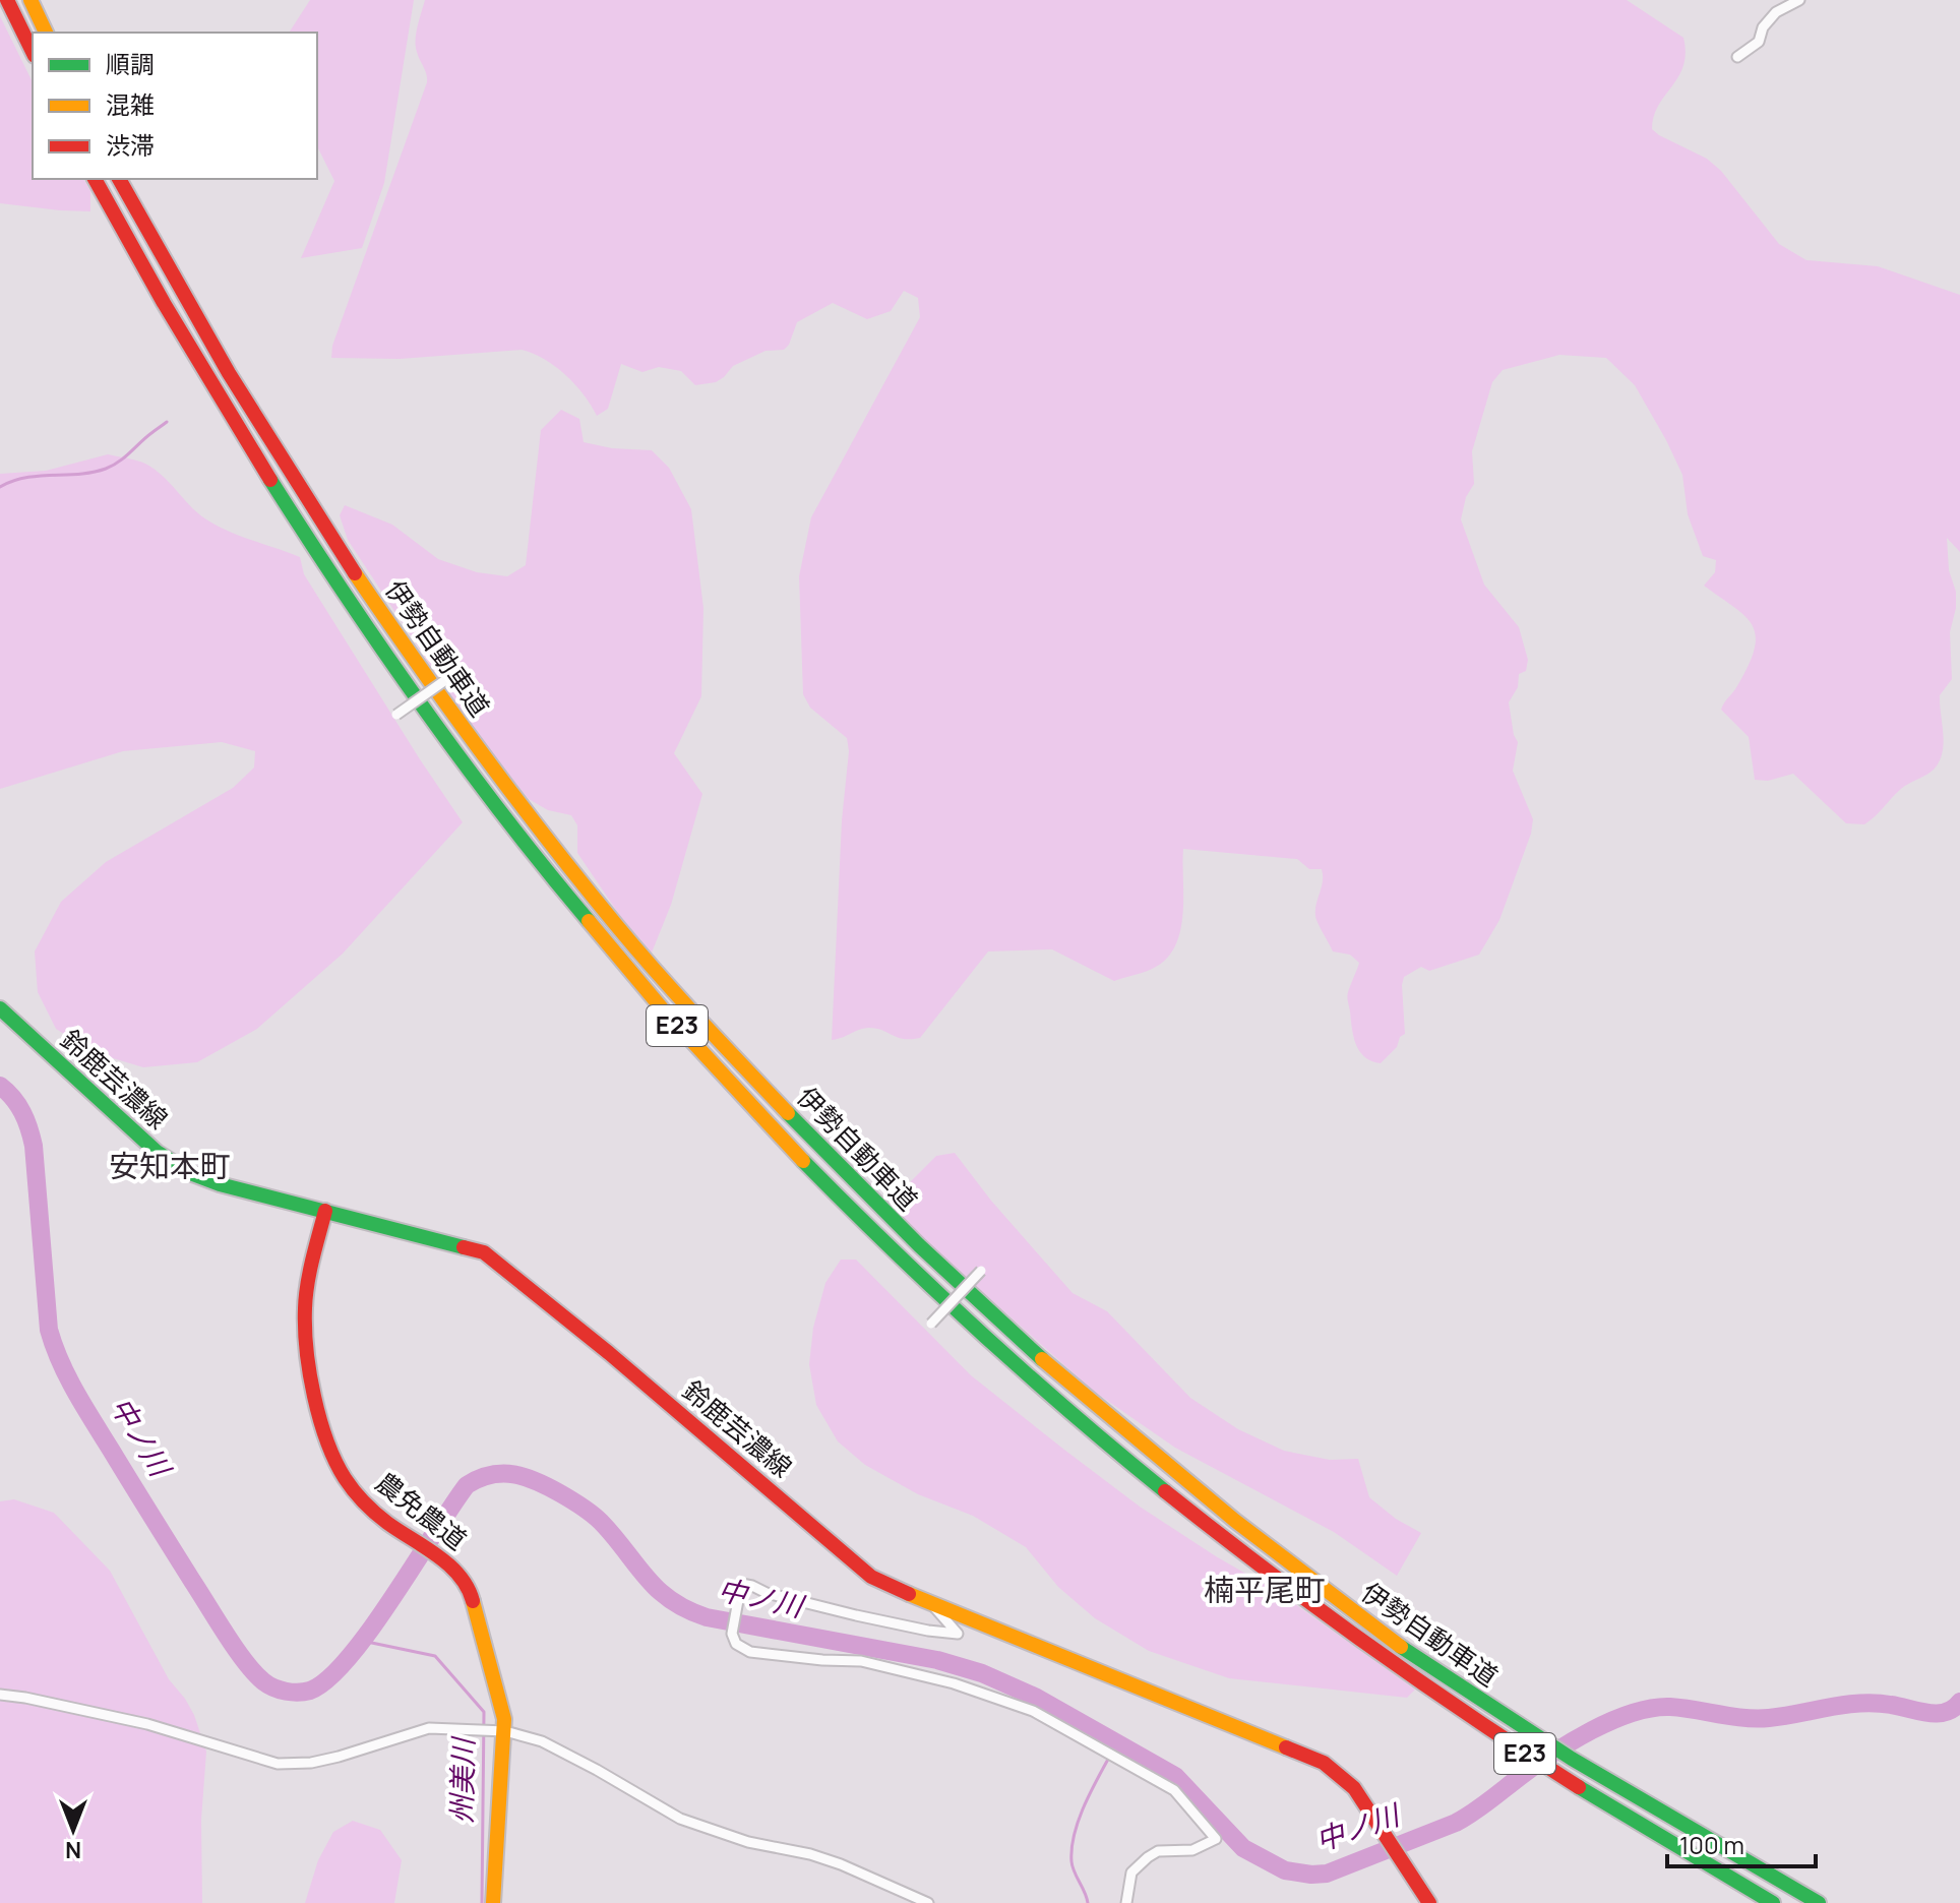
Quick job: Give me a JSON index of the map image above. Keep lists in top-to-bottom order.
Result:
{
  "streets": {
    "main road": [
      "伊勢自動車道",
      "E23",
      "鈴鹿芸濃線",
      "農免農道"
    ]
  },
  "crossings": [
    ["鈴鹿芸濃線", "農免農道"]
  ],
  "districts": ["安知本町", "楠平尾町"],
  "water": ["中ノ川", "州美川"],
  "legend": ["順調", "混雑", "渋滞"],
  "scale_bar": "100 m",
  "north": "bottom"
}
